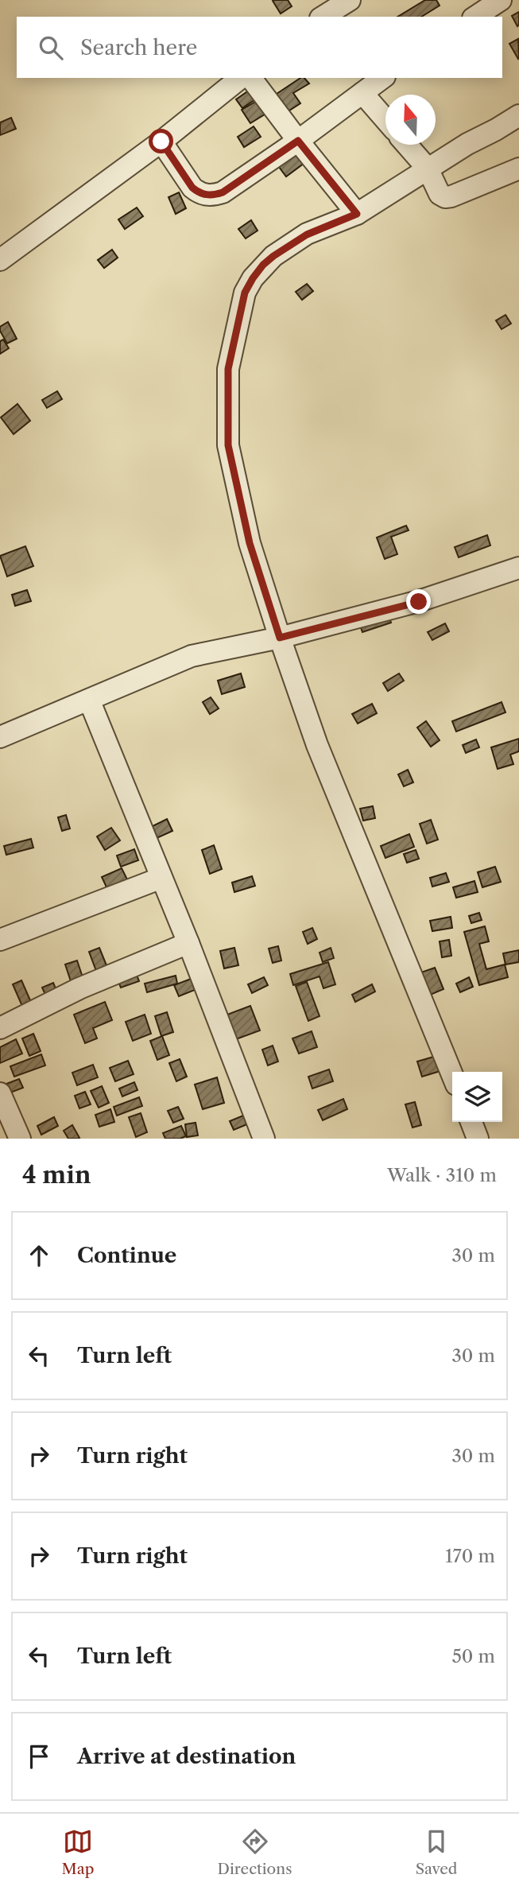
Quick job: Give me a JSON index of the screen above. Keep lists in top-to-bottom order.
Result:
{
  "north": "top",
  "page": {
    "search": "Search here",
    "heading": ["4 min", "Walk · 310 m"],
    "list": [
      ["Continue", "30 m"],
      ["Turn left", "30 m"],
      ["Turn right", "30 m"],
      ["Turn right", "170 m"],
      ["Turn left", "50 m"],
      "Arrive at destination"
    ],
    "nav": ["Map", "Directions", "Saved"]
  }
}
